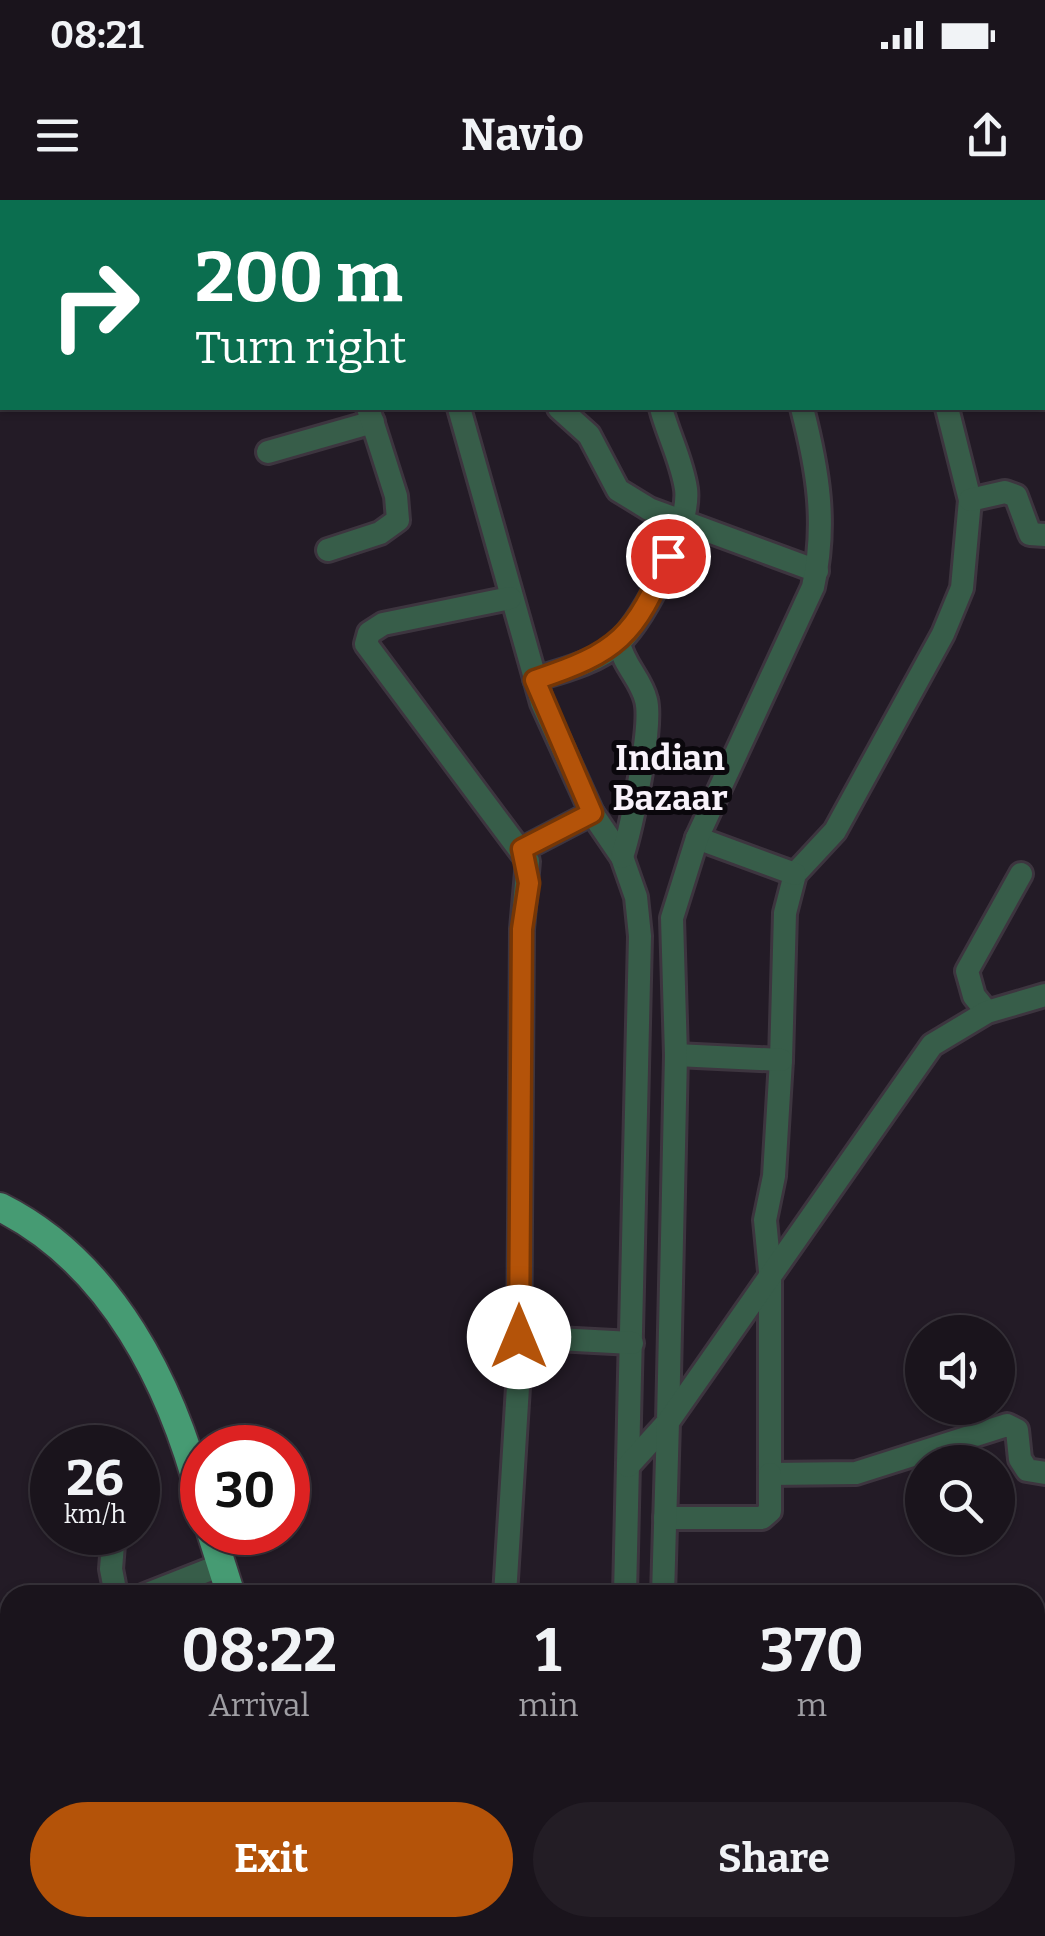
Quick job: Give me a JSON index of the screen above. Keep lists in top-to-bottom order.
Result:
{
  "districts": ["Indian Bazaar"],
  "page": {
    "status": "08:21",
    "header": "Navio",
    "turn": ["200 m", "Turn right"],
    "speed": "26 km/h",
    "limit": "30",
    "eta": [
      "08:22",
      "Arrival",
      "1",
      "min",
      "370",
      "m"
    ],
    "buttons": ["Exit", "Share"]
  }
}
